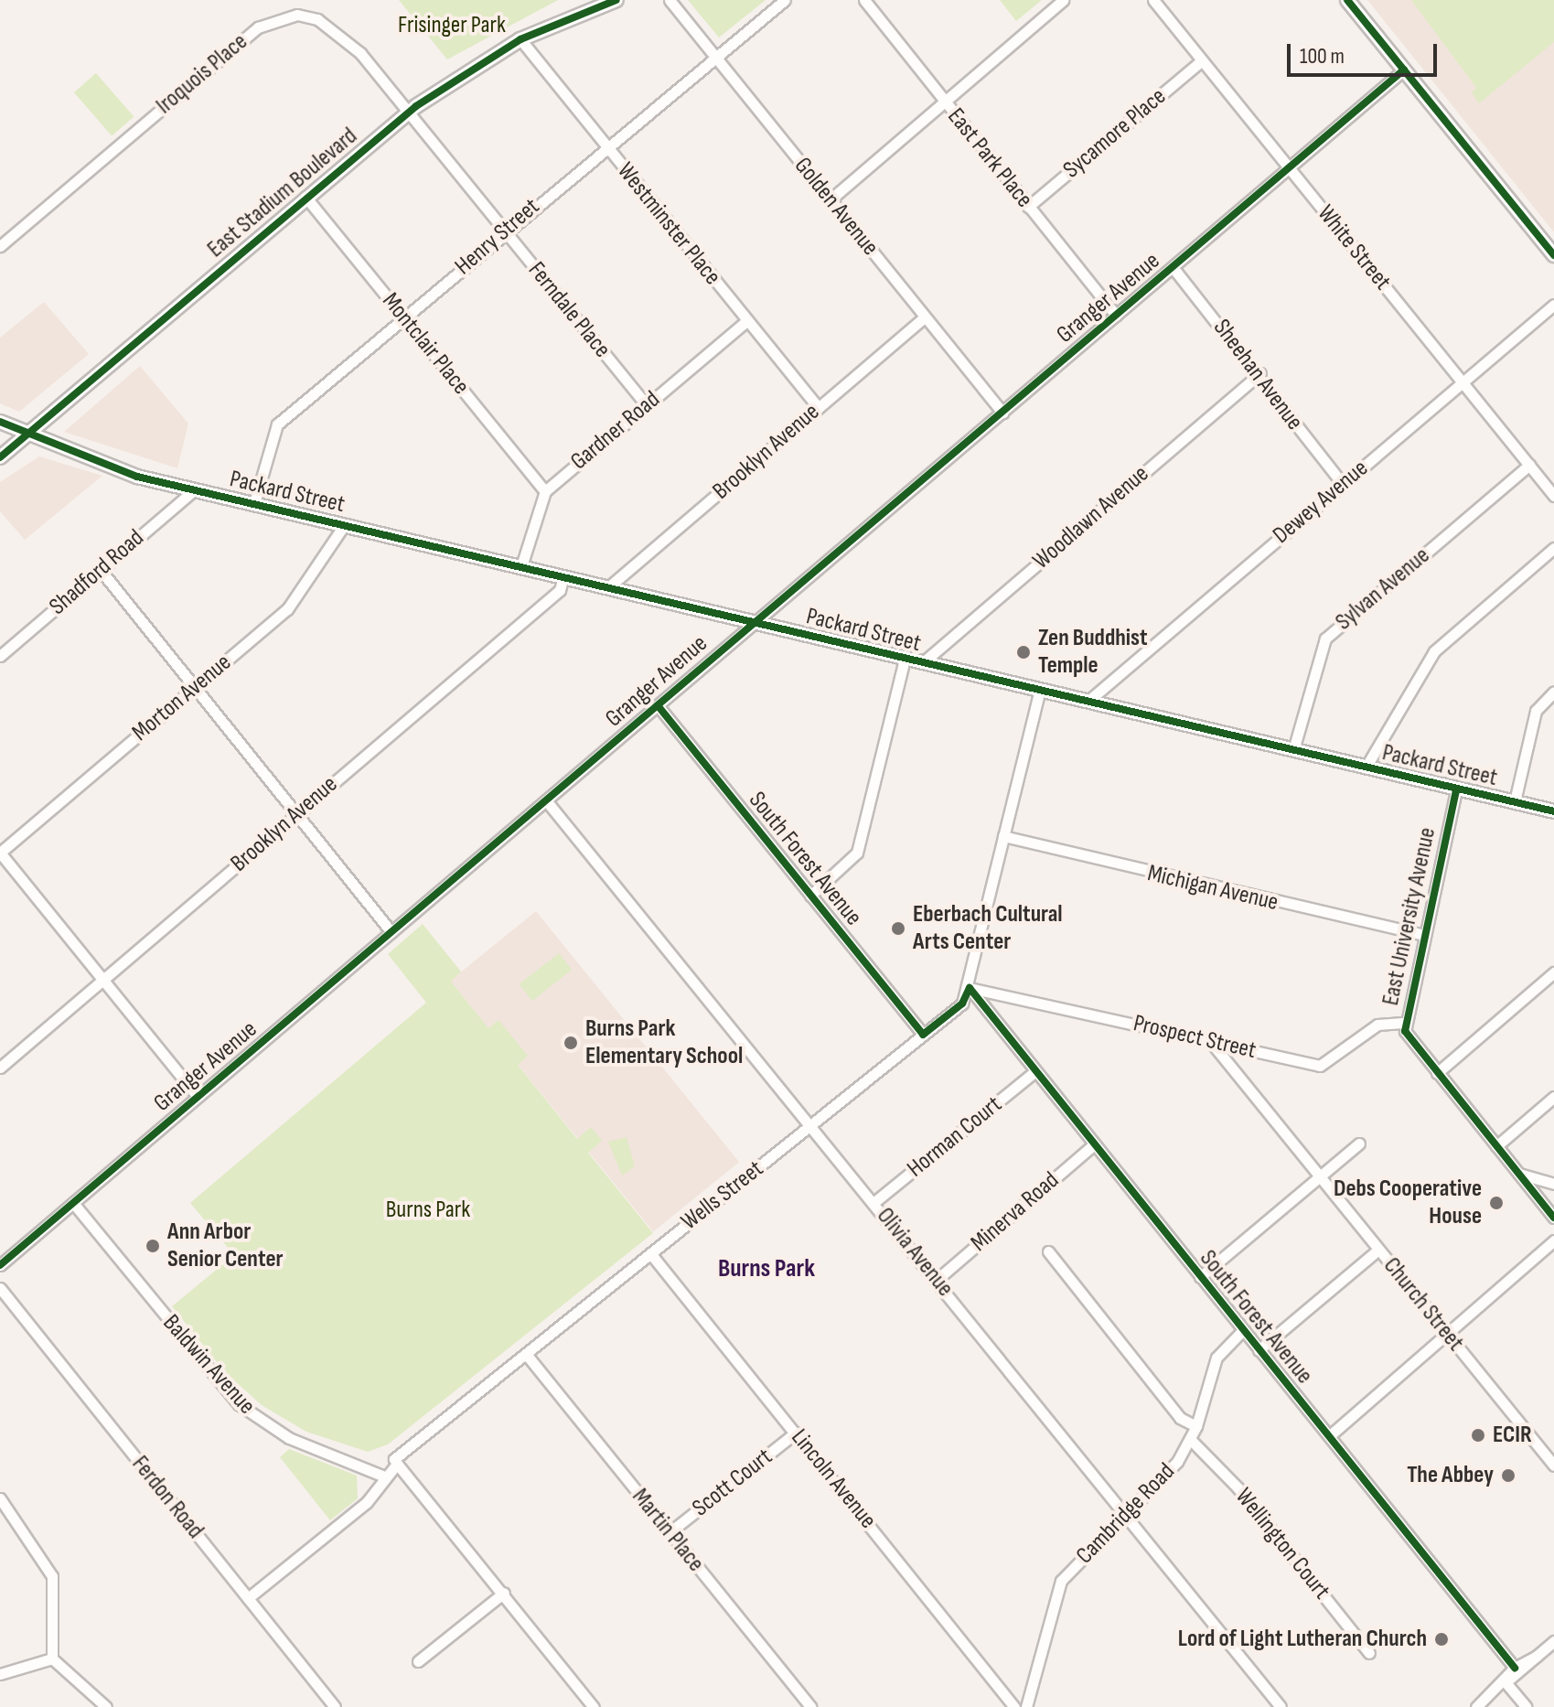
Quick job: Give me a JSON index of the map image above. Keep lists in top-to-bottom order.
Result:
{
  "streets": {
    "main road": ["East Stadium Boulevard", "Packard Street"],
    "street": [
      "Iroquois Place",
      "Sycamore Place",
      "East Park Place",
      "Golden Avenue",
      "Westminster Place",
      "Henry Street",
      "White Street",
      "Granger Avenue",
      "Ferndale Place",
      "Montclair Place",
      "Sheehan Avenue",
      "Gardner Road",
      "Brooklyn Avenue",
      "Dewey Avenue",
      "Woodlawn Avenue",
      "Shadford Road",
      "Sylvan Avenue",
      "Morton Avenue",
      "South Forest Avenue",
      "Michigan Avenue",
      "East University Avenue",
      "Prospect Street",
      "Horman Court",
      "Wells Street",
      "Minerva Road",
      "Olivia Avenue",
      "Church Street",
      "Baldwin Avenue",
      "Lincoln Avenue",
      "Scott Court",
      "Ferdon Road",
      "Cambridge Road",
      "Martin Place",
      "Wellington Court"
    ]
  },
  "crossings": [
    ["Iroquois Place", "East Stadium Boulevard"],
    ["Iroquois Place", "Ferndale Place"],
    ["Sycamore Place", "East Park Place"],
    ["Sycamore Place", "White Street"],
    ["East Park Place", "Granger Avenue"],
    ["East Stadium Boulevard", "Westminster Place"],
    ["East Stadium Boulevard", "Ferndale Place"],
    ["East Stadium Boulevard", "Montclair Place"],
    ["East Stadium Boulevard", "Packard Street"],
    ["Golden Avenue", "Henry Street"],
    ["Golden Avenue", "Granger Avenue"],
    ["Golden Avenue", "Brooklyn Avenue"],
    ["Westminster Place", "Henry Street"],
    ["Westminster Place", "Gardner Road"],
    ["Westminster Place", "Brooklyn Avenue"],
    ["Henry Street", "Ferndale Place"],
    ["Henry Street", "Montclair Place"],
    ["Henry Street", "Packard Street"],
    ["White Street", "Granger Avenue"],
    ["White Street", "Dewey Avenue"],
    ["White Street", "Sylvan Avenue"],
    ["Granger Avenue", "Sheehan Avenue"],
    ["Granger Avenue", "Packard Street"],
    ["Granger Avenue", "South Forest Avenue"],
    ["Granger Avenue", "Olivia Avenue"],
    ["Granger Avenue", "Baldwin Avenue"],
    ["Ferndale Place", "Gardner Road"],
    ["Montclair Place", "Gardner Road"],
    ["Sheehan Avenue", "Dewey Avenue"],
    ["Sheehan Avenue", "Woodlawn Avenue"],
    ["Brooklyn Avenue", "Packard Street"],
    ["Packard Street", "Dewey Avenue"],
    ["Packard Street", "Woodlawn Avenue"],
    ["Packard Street", "Shadford Road"],
    ["Packard Street", "Sylvan Avenue"],
    ["Packard Street", "Morton Avenue"],
    ["Packard Street", "East University Avenue"],
    ["Packard Street", "Wells Street"],
    ["South Forest Avenue", "Prospect Street"],
    ["South Forest Avenue", "Horman Court"],
    ["South Forest Avenue", "Wells Street"],
    ["South Forest Avenue", "Minerva Road"],
    ["South Forest Avenue", "Cambridge Road"],
    ["Michigan Avenue", "East University Avenue"],
    ["Michigan Avenue", "Wells Street"],
    ["East University Avenue", "Prospect Street"],
    ["Prospect Street", "Wells Street"],
    ["Prospect Street", "Church Street"],
    ["Horman Court", "Olivia Avenue"],
    ["Wells Street", "Olivia Avenue"],
    ["Wells Street", "Baldwin Avenue"],
    ["Wells Street", "Lincoln Avenue"],
    ["Wells Street", "Ferdon Road"],
    ["Wells Street", "Martin Place"],
    ["Minerva Road", "Olivia Avenue"],
    ["Olivia Avenue", "Cambridge Road"],
    ["Lincoln Avenue", "Scott Court"],
    ["Scott Court", "Martin Place"],
    ["Cambridge Road", "Wellington Court"]
  ],
  "districts": ["Burns Park"],
  "parks": ["Frisinger Park", "Burns Park"],
  "places": [
    "Zen Buddhist Temple",
    "Eberbach Cultural Arts Center",
    "Burns Park Elementary School",
    "Debs Cooperative House",
    "Ann Arbor Senior Center",
    "ECIR",
    "The Abbey",
    "Lord of Light Lutheran Church"
  ],
  "scale_bar": "100 m"
}
